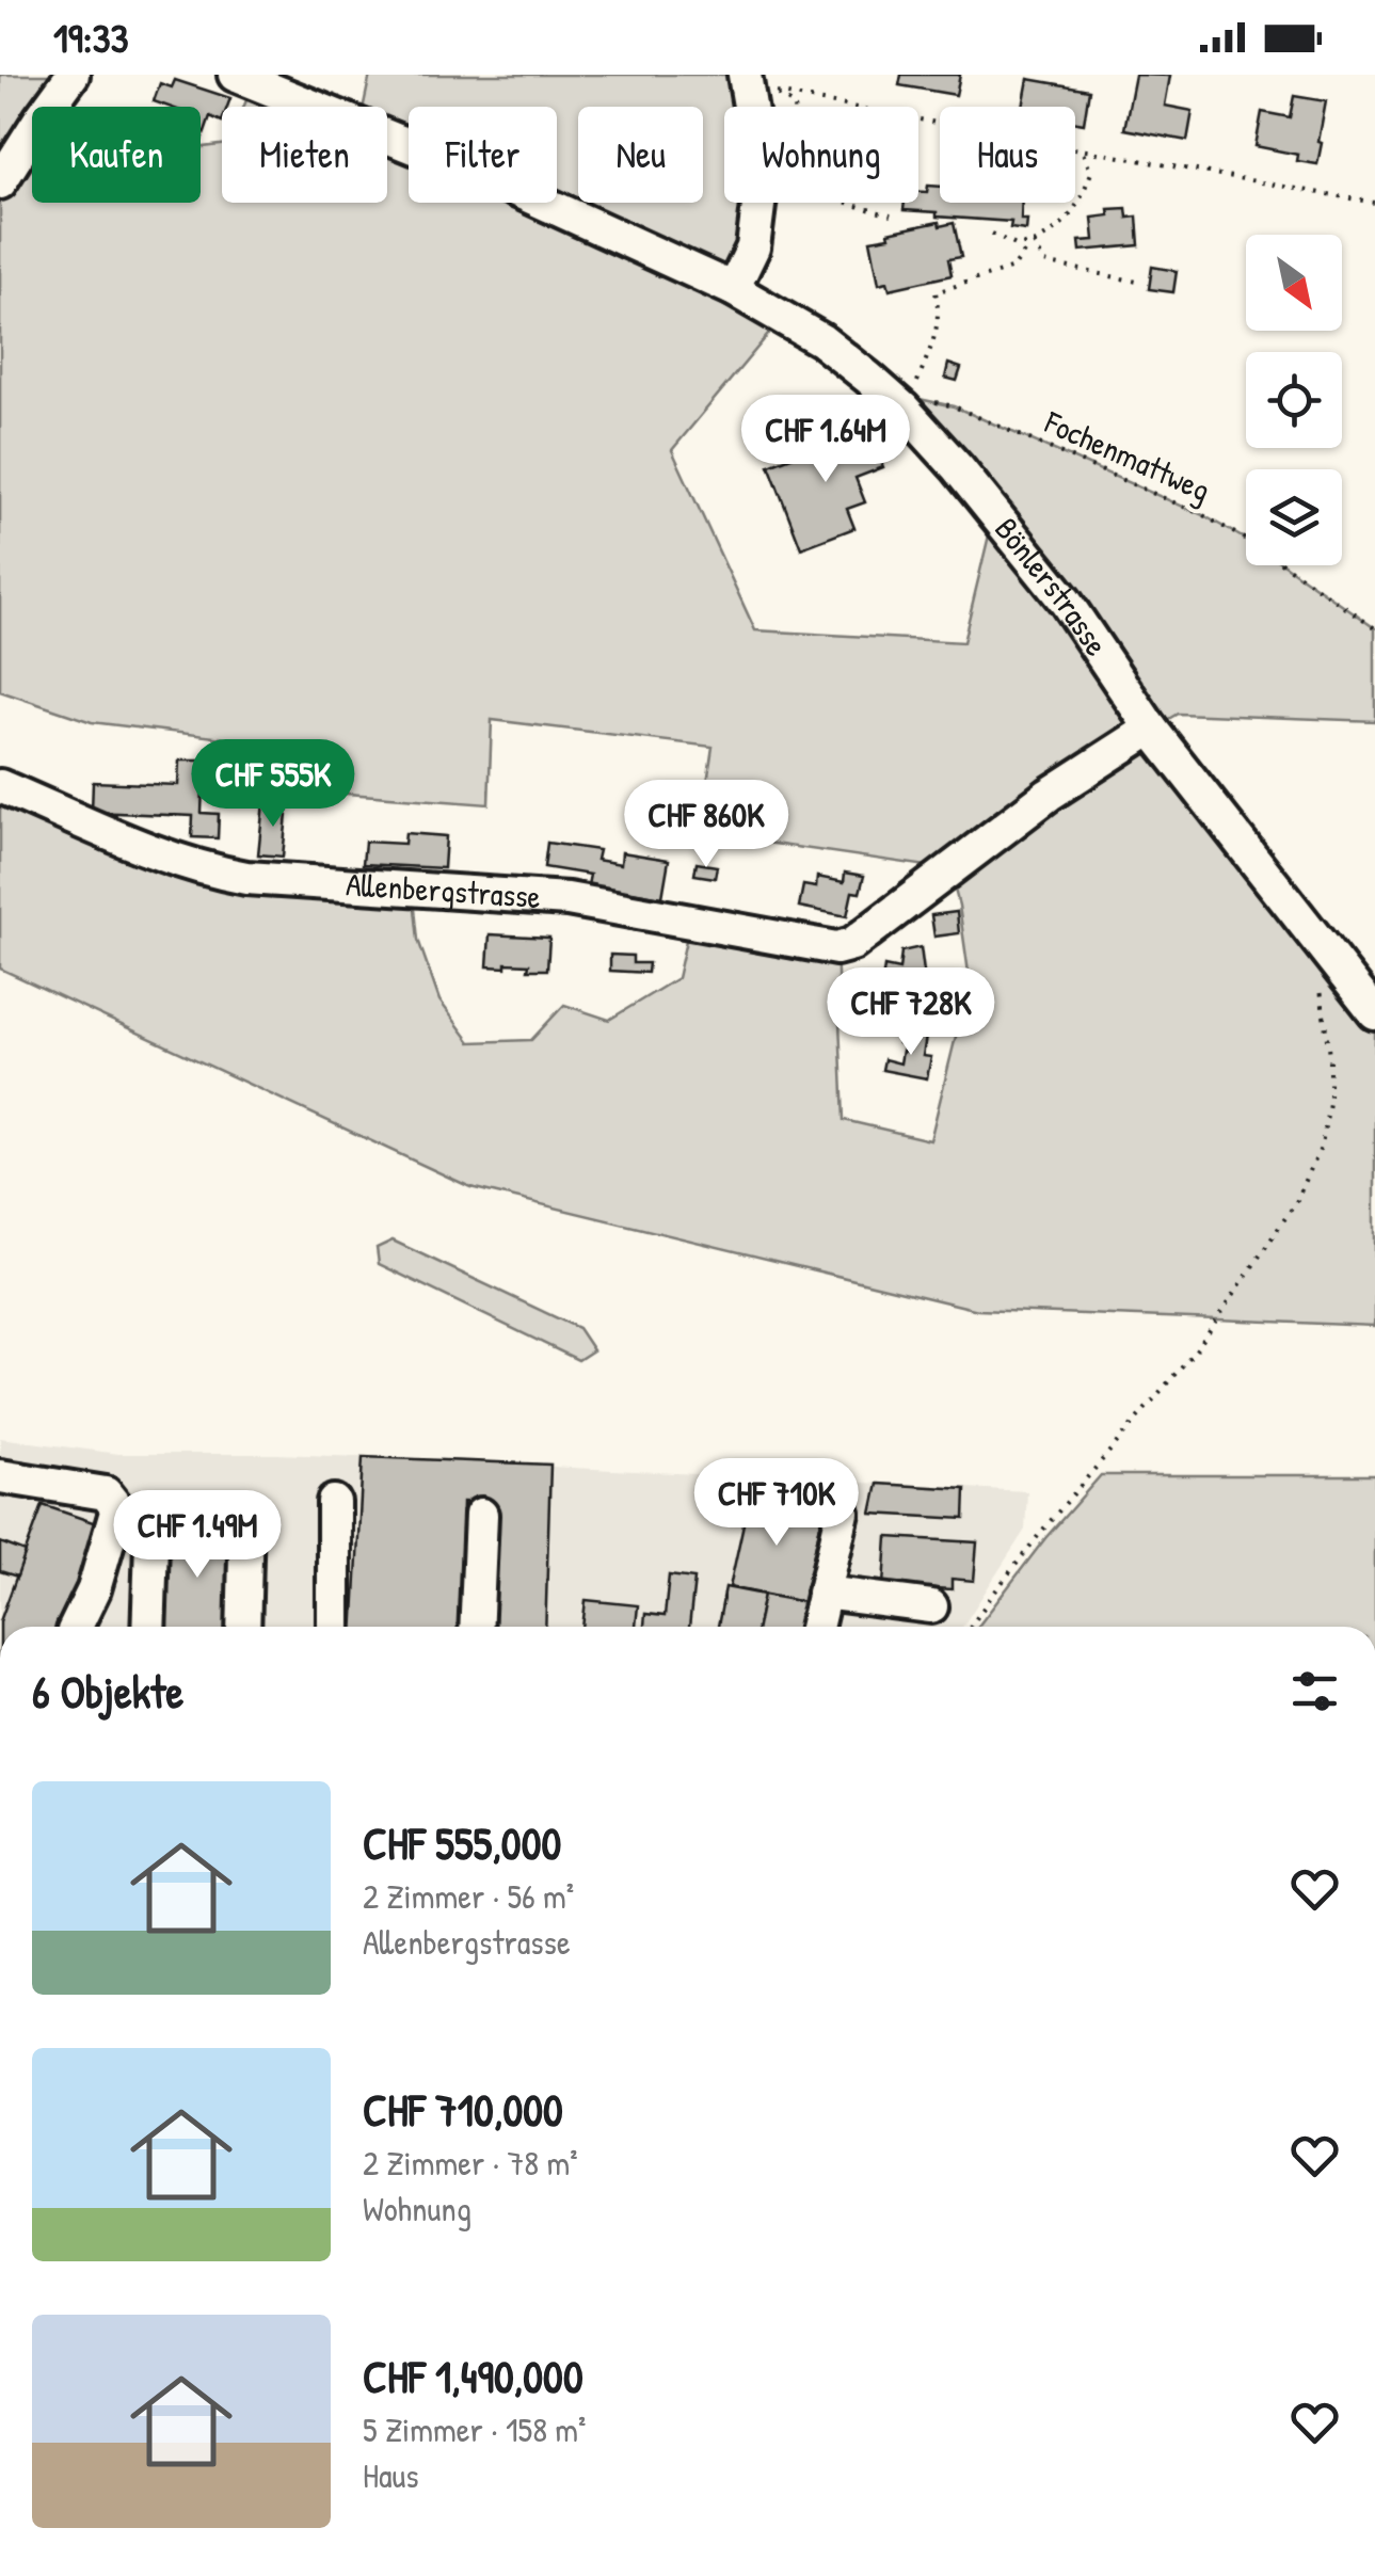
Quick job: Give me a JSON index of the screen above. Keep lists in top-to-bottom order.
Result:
{
  "streets": {
    "street": ["Bönlerstrasse", "Allenbergstrasse"],
    "path": ["Fochenmattweg"]
  },
  "crossings": [
    ["Fochenmattweg", "Bönlerstrasse"],
    ["Bönlerstrasse", "Allenbergstrasse"]
  ],
  "north": "bottom right",
  "page": {
    "status": "19:33",
    "chip": [
      "Kaufen",
      "Mieten",
      "Filter",
      "Neu",
      "Wohnung",
      "Haus"
    ],
    "price": [
      "CHF 1.64M",
      "CHF 555K",
      "CHF 860K",
      "CHF 728K",
      "CHF 710K",
      "CHF 1.49M"
    ],
    "heading": "6 Objekte",
    "list": [
      {
        "name": "CHF 555,000",
        "note": "2 Zimmer · 56 m² · Allenbergstrasse"
      },
      {
        "name": "CHF 710,000",
        "note": "2 Zimmer · 78 m² · Wohnung"
      },
      {
        "name": "CHF 1,490,000",
        "note": "5 Zimmer · 158 m² · Haus"
      }
    ]
  }
}
